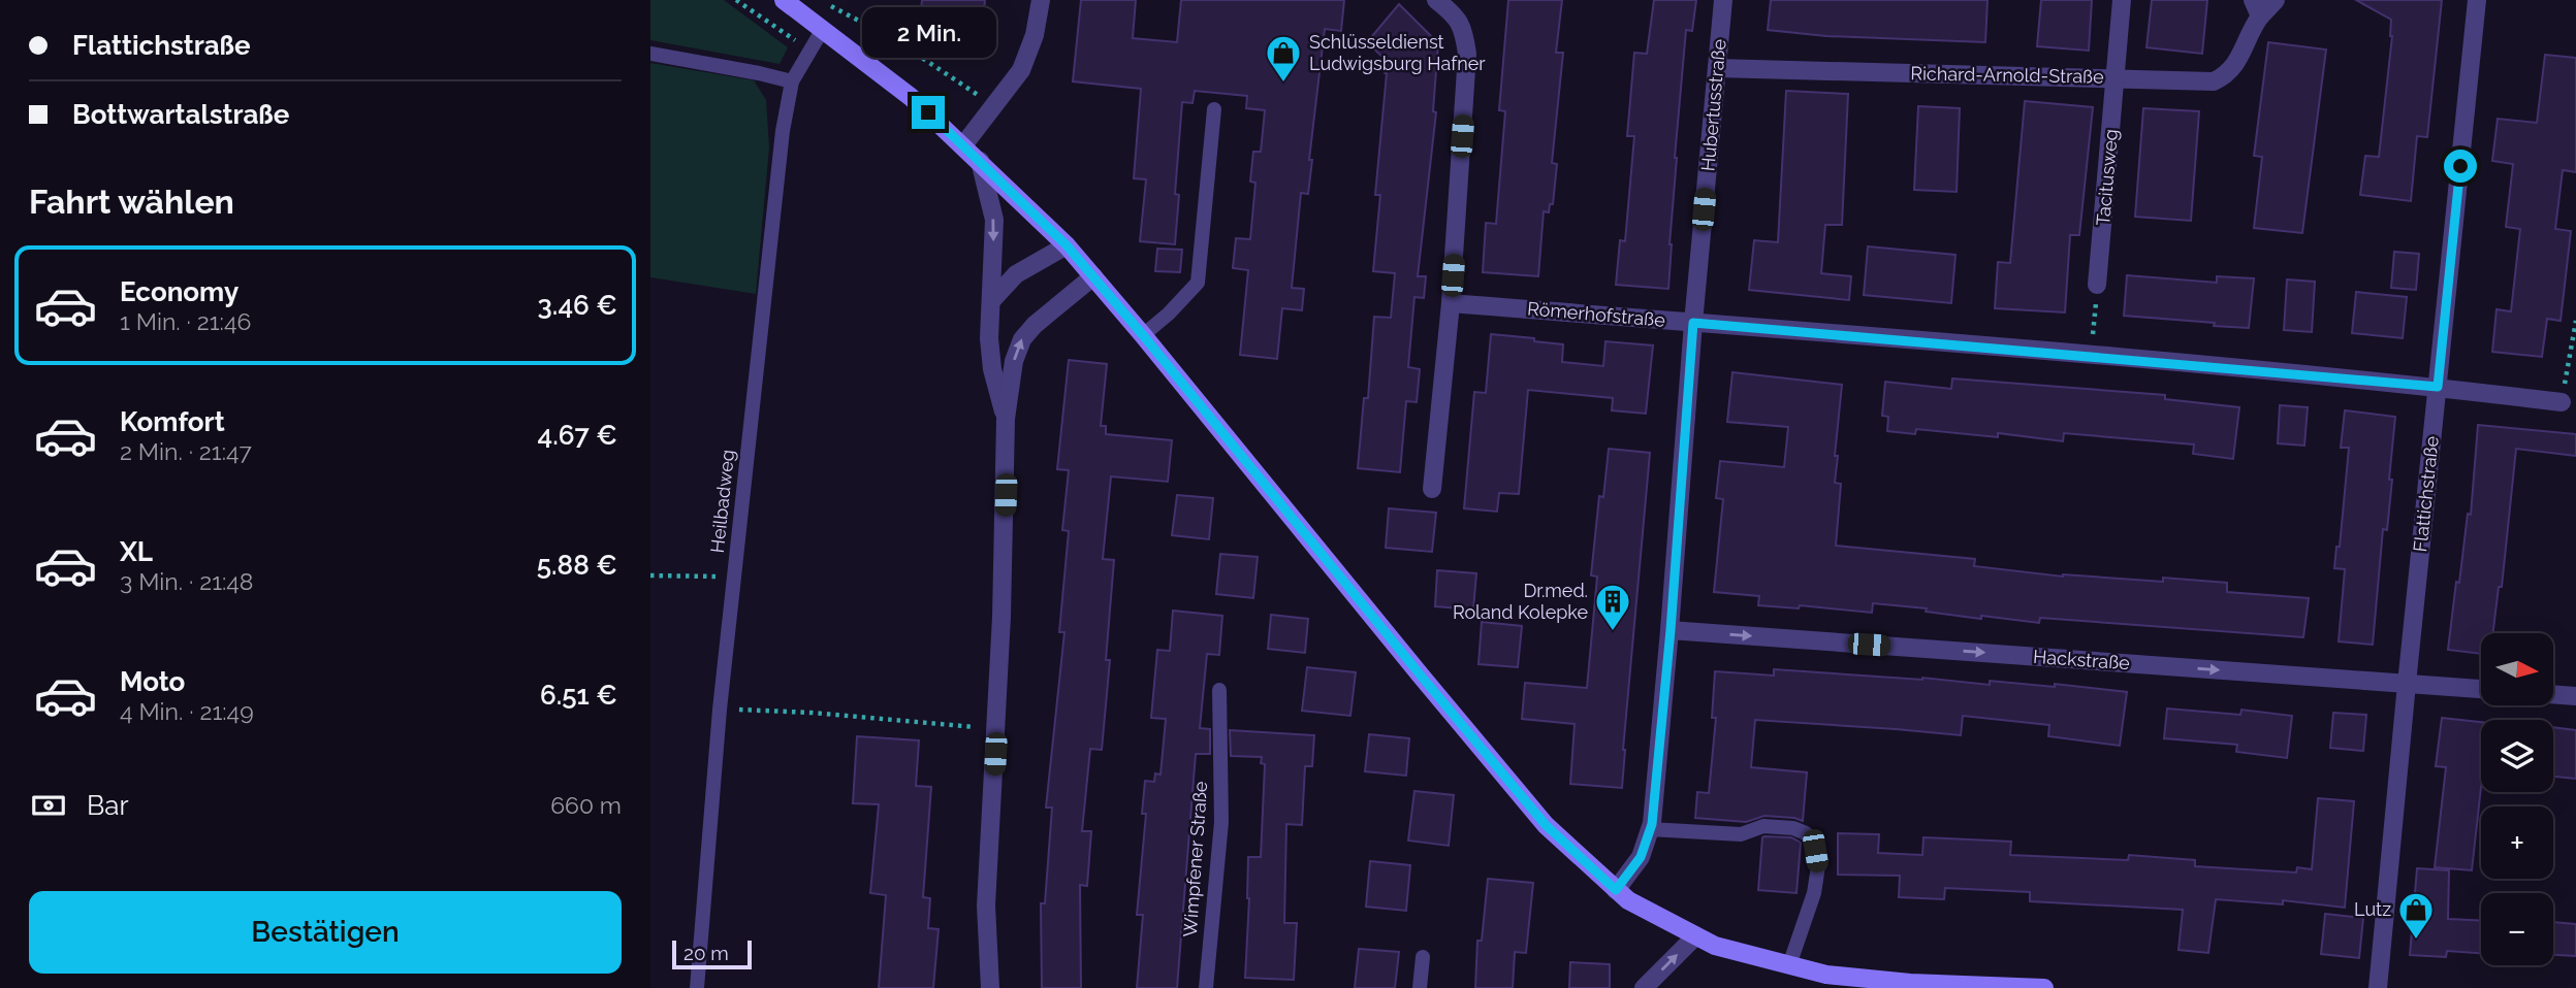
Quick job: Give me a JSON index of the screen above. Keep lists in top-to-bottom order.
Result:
{
  "streets": {
    "street": [
      "Richard-Arnold-Straße",
      "Hubertusstraße",
      "Tacitusweg",
      "Römerhofstraße",
      "Flattichstraße",
      "Hackstraße"
    ],
    "lane": ["Heilbadweg", "Wimpfener Straße"]
  },
  "crossings": [
    ["Richard-Arnold-Straße", "Hubertusstraße"],
    ["Richard-Arnold-Straße", "Tacitusweg"],
    ["Hubertusstraße", "Römerhofstraße"],
    ["Hubertusstraße", "Hackstraße"],
    ["Römerhofstraße", "Flattichstraße"],
    ["Flattichstraße", "Hackstraße"]
  ],
  "one_way": ["Hackstraße"],
  "places": {
    "shop": ["Schlüsseldienst Ludwigsburg Hafner", "Lutz"],
    "building": ["Dr.med. Roland Kolepke"]
  },
  "scale_bar": "20 m",
  "north": "right",
  "page": {
    "banner": ["Flattichstraße", "Bottwartalstraße"],
    "bubble": "2 Min.",
    "heading": "Fahrt wählen",
    "list": [
      {
        "name": "Economy",
        "note": "1 Min. · 21:46",
        "value": "3.46 €"
      },
      {
        "name": "Komfort",
        "note": "2 Min. · 21:47",
        "value": "4.67 €"
      },
      {
        "name": "XL",
        "note": "3 Min. · 21:48",
        "value": "5.88 €"
      },
      {
        "name": "Moto",
        "note": "4 Min. · 21:49",
        "value": "6.51 €"
      }
    ],
    "map_buttons": ["+", "−"],
    "pay": ["Bar", "660 m"],
    "buttons": "Bestätigen",
    "scale": "20 m"
  }
}
